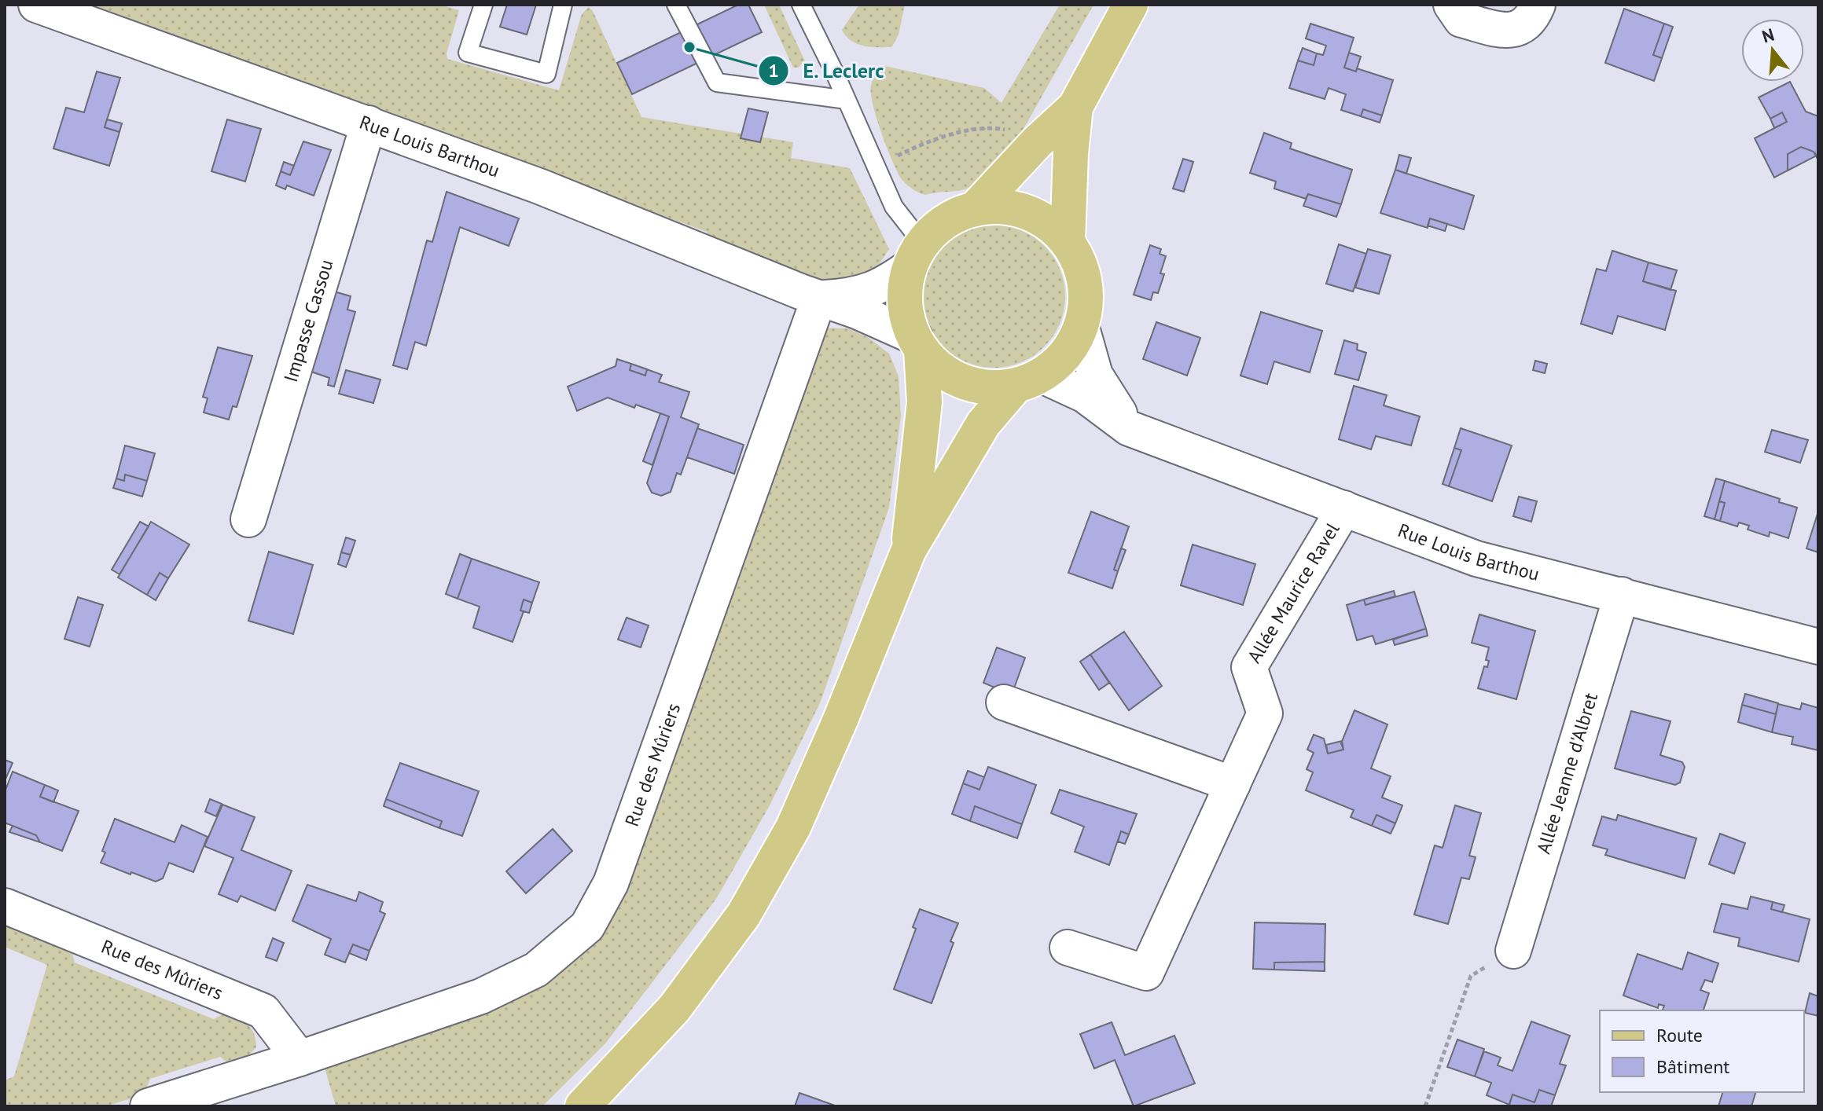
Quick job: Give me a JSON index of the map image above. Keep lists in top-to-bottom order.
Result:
{
  "streets": {
    "street": [
      "Rue Louis Barthou",
      "Impasse Cassou",
      "Allée Maurice Ravel",
      "Rue des Mûriers",
      "Allée Jeanne d'Albret"
    ]
  },
  "crossings": [
    ["Rue Louis Barthou", "Impasse Cassou"],
    ["Rue Louis Barthou", "Allée Maurice Ravel"],
    ["Rue Louis Barthou", "Rue des Mûriers"],
    ["Rue Louis Barthou", "Allée Jeanne d'Albret"]
  ],
  "places": ["E. Leclerc"],
  "legend": ["Route", "Bâtiment"],
  "north": "top"
}
